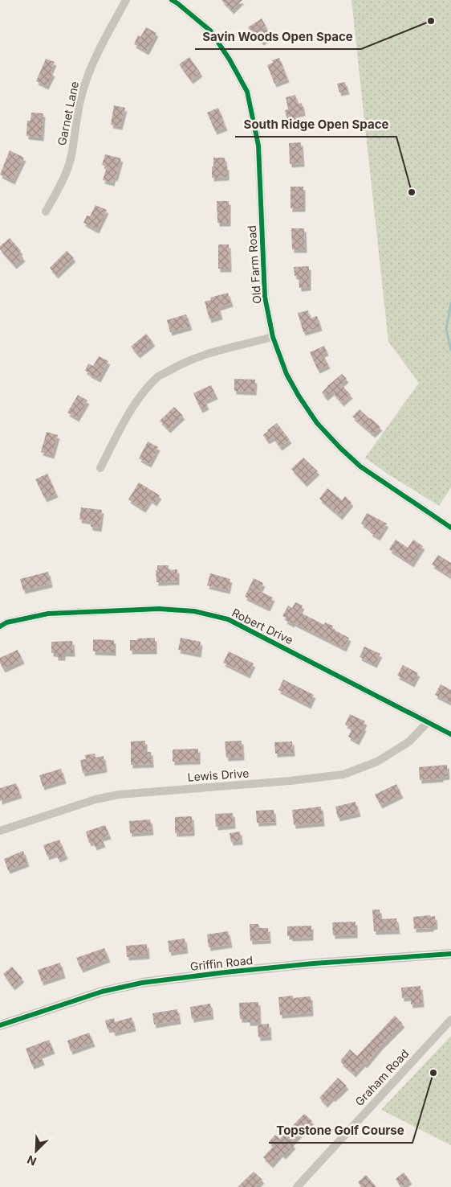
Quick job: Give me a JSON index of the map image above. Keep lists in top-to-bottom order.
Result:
{
  "streets": {
    "street": [
      "Garnet Lane",
      "Old Farm Road",
      "Robert Drive",
      "Lewis Drive",
      "Griffin Road",
      "Graham Road"
    ]
  },
  "crossings": [
    ["Robert Drive", "Lewis Drive"]
  ],
  "places": ["Savin Woods Open Space", "South Ridge Open Space", "Topstone Golf Course"],
  "north": "bottom left"
}
